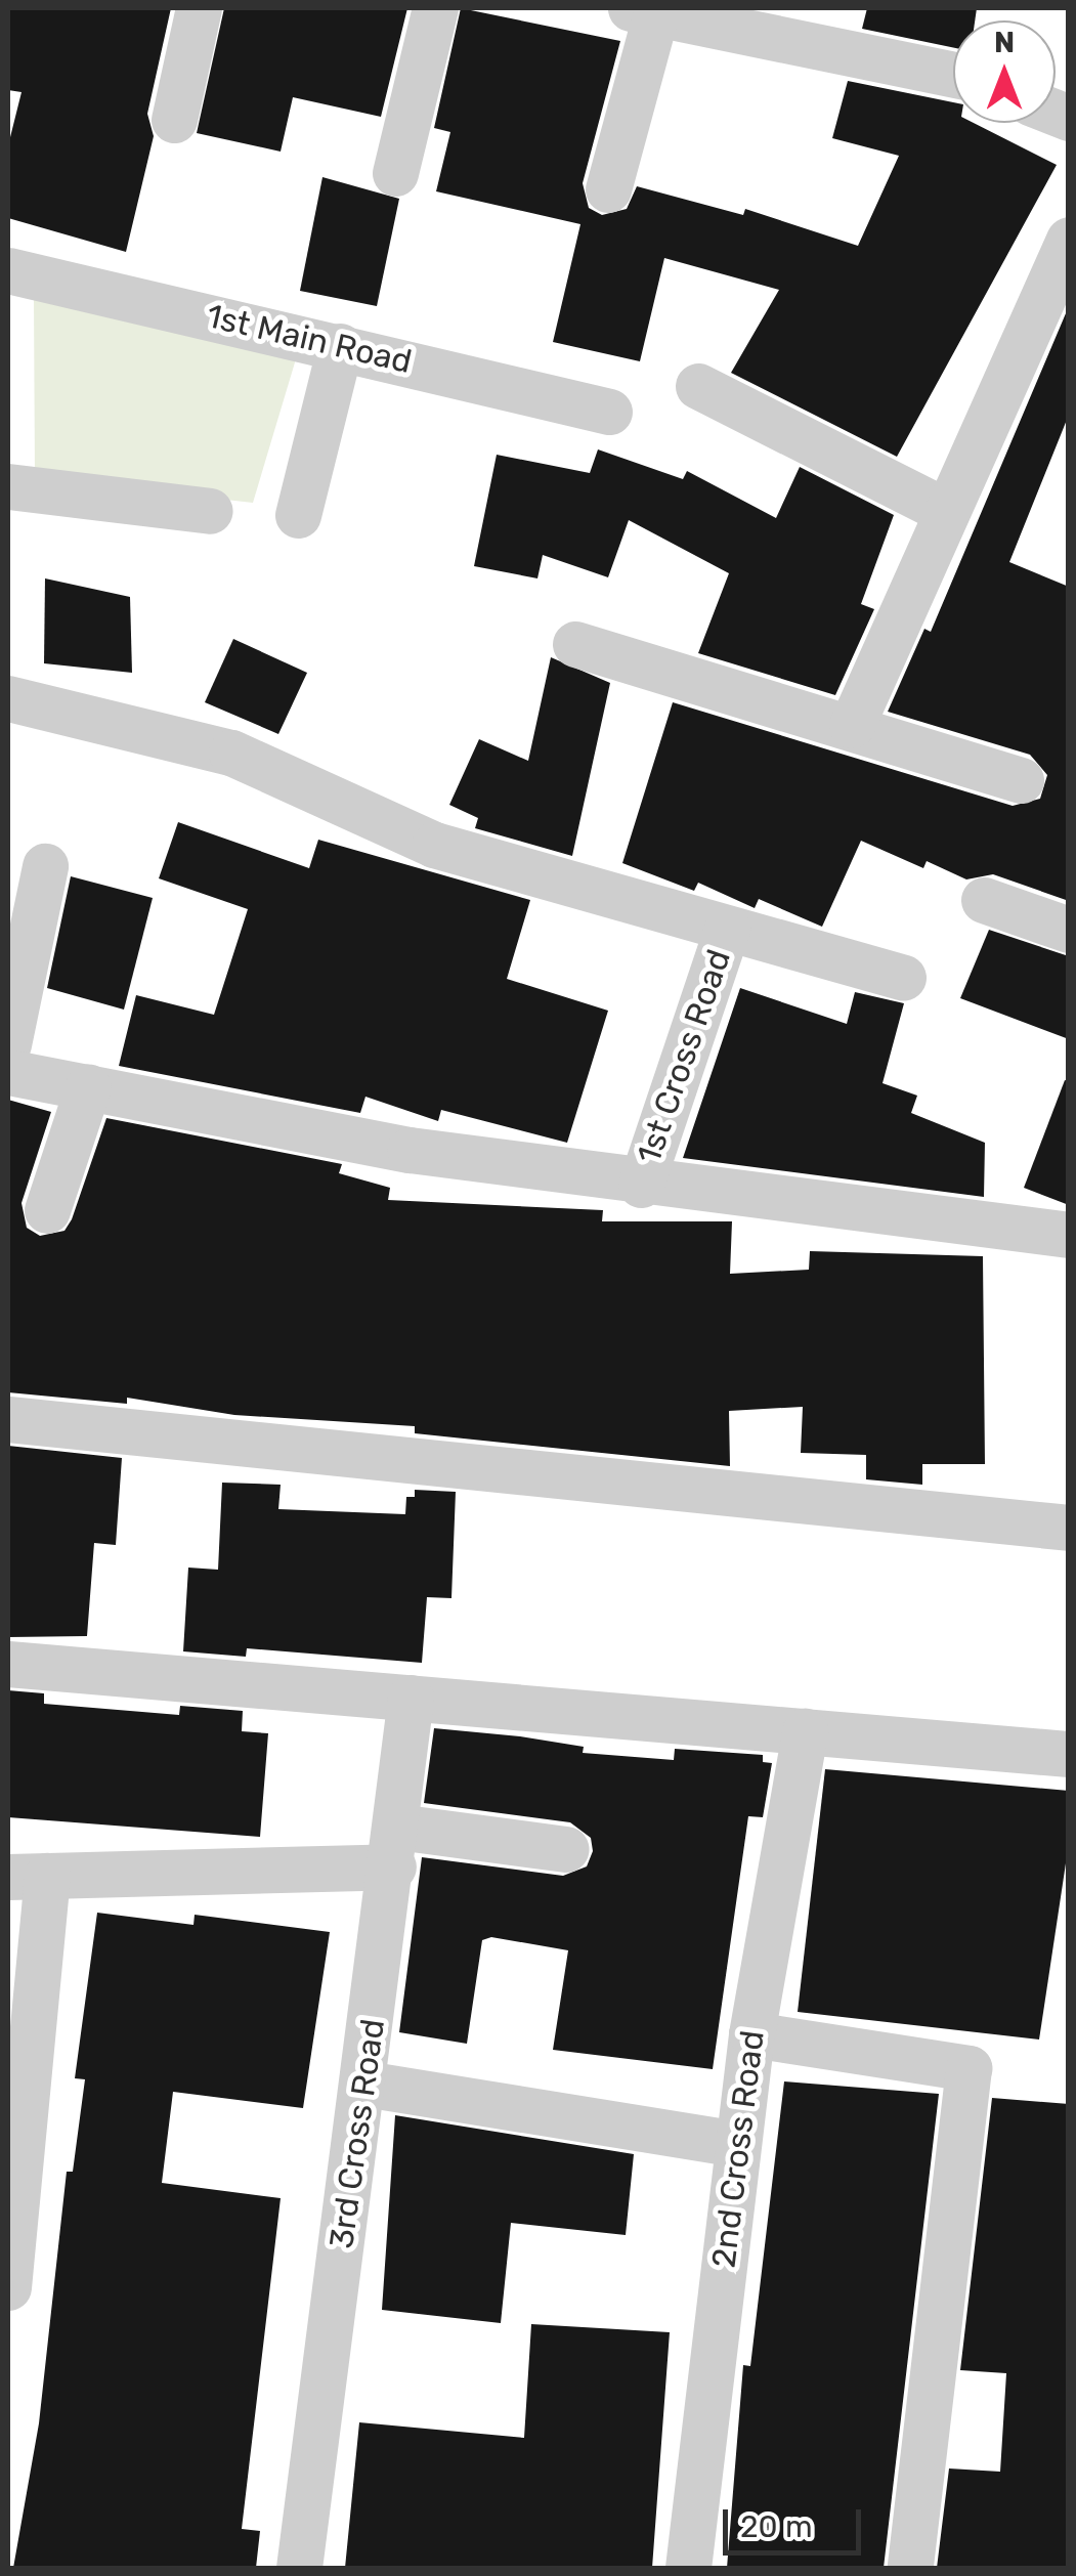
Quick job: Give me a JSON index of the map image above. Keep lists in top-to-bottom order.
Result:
{
  "streets": {
    "street": [
      "1st Main Road",
      "1st Cross Road",
      "3rd Cross Road",
      "2nd Cross Road"
    ]
  },
  "scale_bar": "20 m",
  "north": "top"
}
